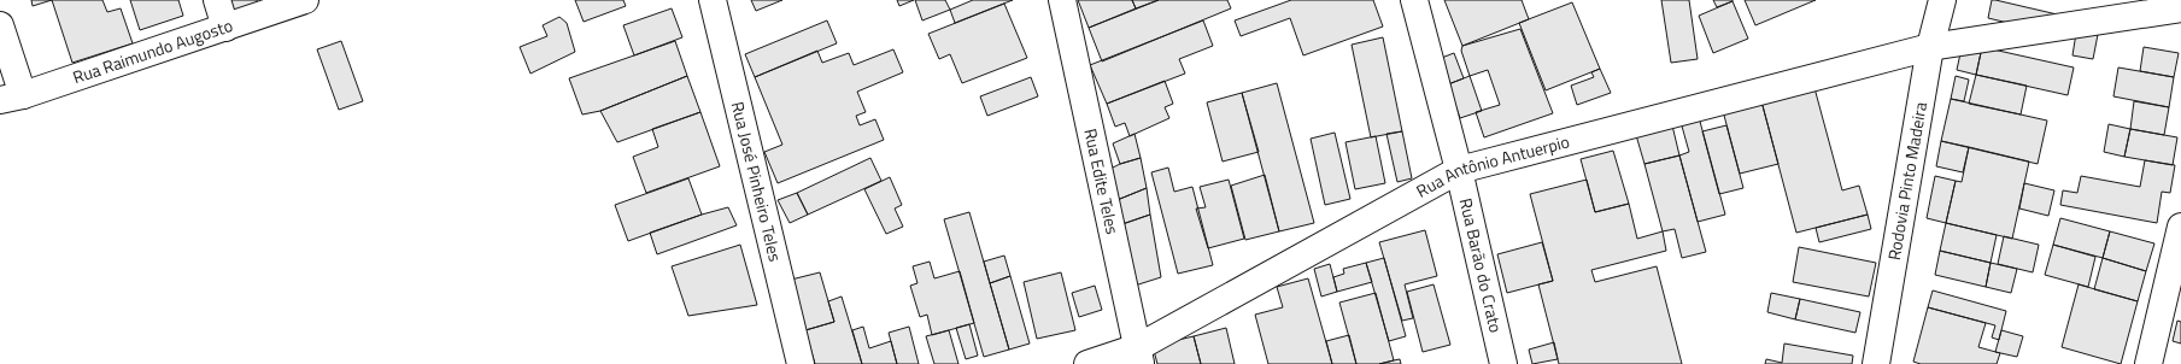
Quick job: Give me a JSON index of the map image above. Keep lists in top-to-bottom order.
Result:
{
  "streets": {
    "street": [
      "Rua Raimundo Augosto",
      "Rua Antônio Antuerpio",
      "Rua José Pinheiro Teles",
      "Rua Edite Teles",
      "Rodovia Pinto Madeira",
      "Rua Barão do Crato"
    ]
  },
  "crossings": [
    ["Rua Antônio Antuerpio", "Rua Edite Teles"],
    ["Rua Antônio Antuerpio", "Rodovia Pinto Madeira"],
    ["Rua Antônio Antuerpio", "Rua Barão do Crato"]
  ]
}
